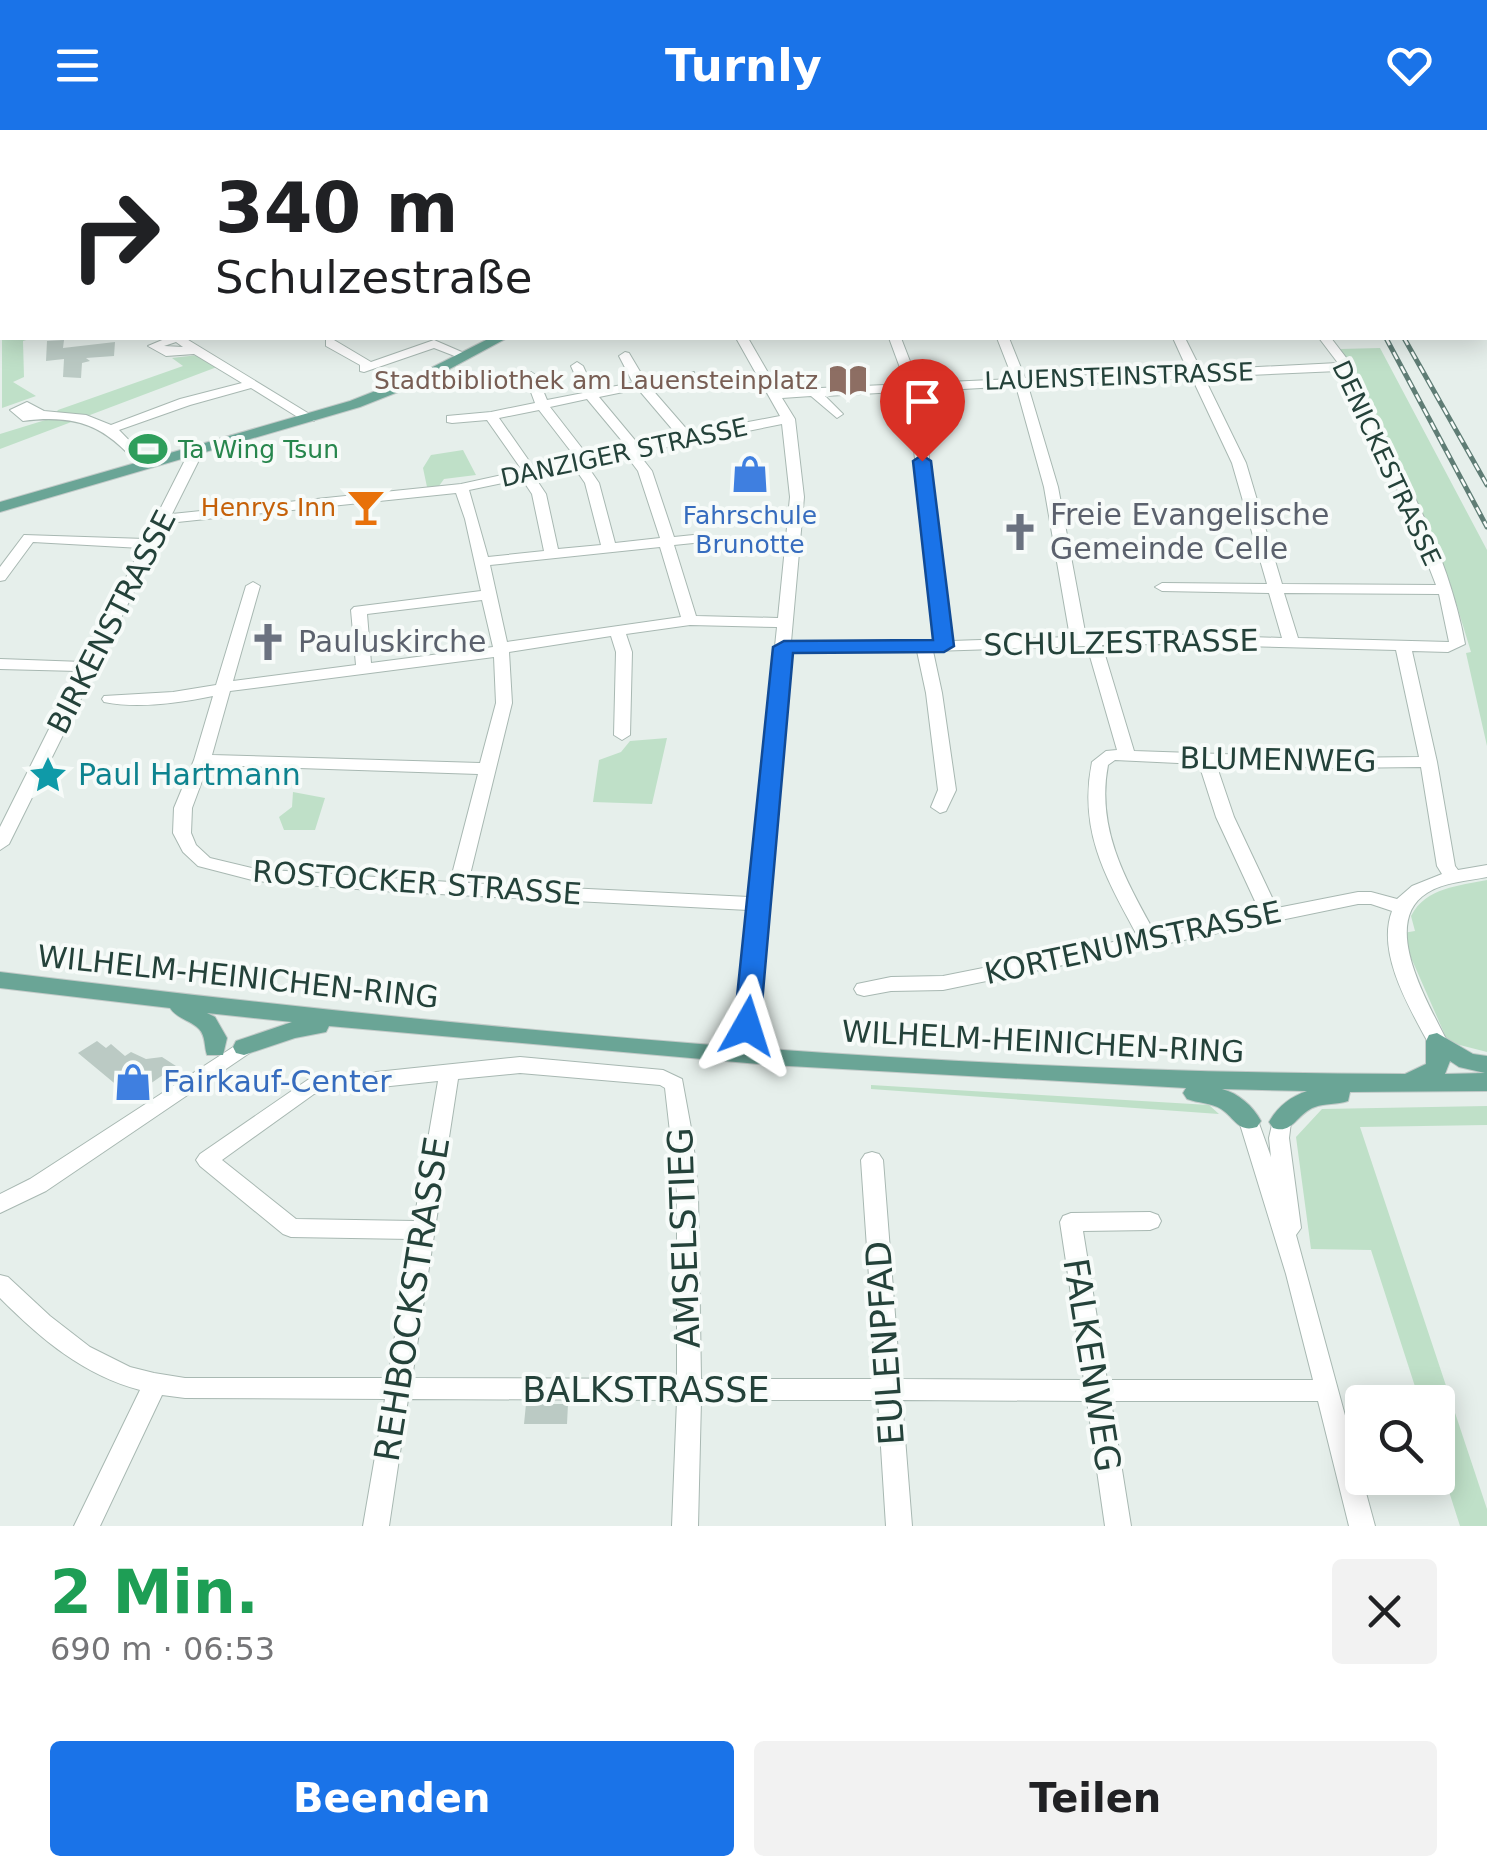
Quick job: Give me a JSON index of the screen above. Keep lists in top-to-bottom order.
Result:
{
  "streets": {
    "main road": ["WILHELM-HEINICHEN-RING"],
    "street": [
      "LAUENSTEINSTRASSE",
      "DANZIGER STRASSE",
      "DENICKESTRASSE",
      "BIRKENSTRASSE",
      "SCHULZESTRASSE",
      "BLUMENWEG",
      "ROSTOCKER STRASSE",
      "KORTENUMSTRASSE",
      "AMSELSTIEG",
      "REHBOCKSTRASSE",
      "EULENPFAD",
      "FALKENWEG",
      "BALKSTRASSE"
    ]
  },
  "crossings": [
    ["LAUENSTEINSTRASSE", "DENICKESTRASSE"],
    ["DANZIGER STRASSE", "BIRKENSTRASSE"],
    ["DENICKESTRASSE", "SCHULZESTRASSE"],
    ["AMSELSTIEG", "REHBOCKSTRASSE"],
    ["AMSELSTIEG", "BALKSTRASSE"],
    ["REHBOCKSTRASSE", "BALKSTRASSE"],
    ["EULENPFAD", "BALKSTRASSE"],
    ["FALKENWEG", "BALKSTRASSE"]
  ],
  "places": {
    "library": ["Stadtbibliothek am Lauensteinplatz"],
    "sports": ["Ta Wing Tsun"],
    "shop": ["Fahrschule Brunotte", "Fairkauf-Center"],
    "bar": ["Henrys Inn"],
    "church": ["Freie Evangelische Gemeinde Celle", "Pauluskirche"],
    "place": ["Paul Hartmann"]
  },
  "page": {
    "header": "Turnly",
    "turn": ["340 m", "Schulzestraße"],
    "heading": ["2 Min.", "690 m · 06:53"],
    "buttons": ["Beenden", "Teilen"]
  }
}
